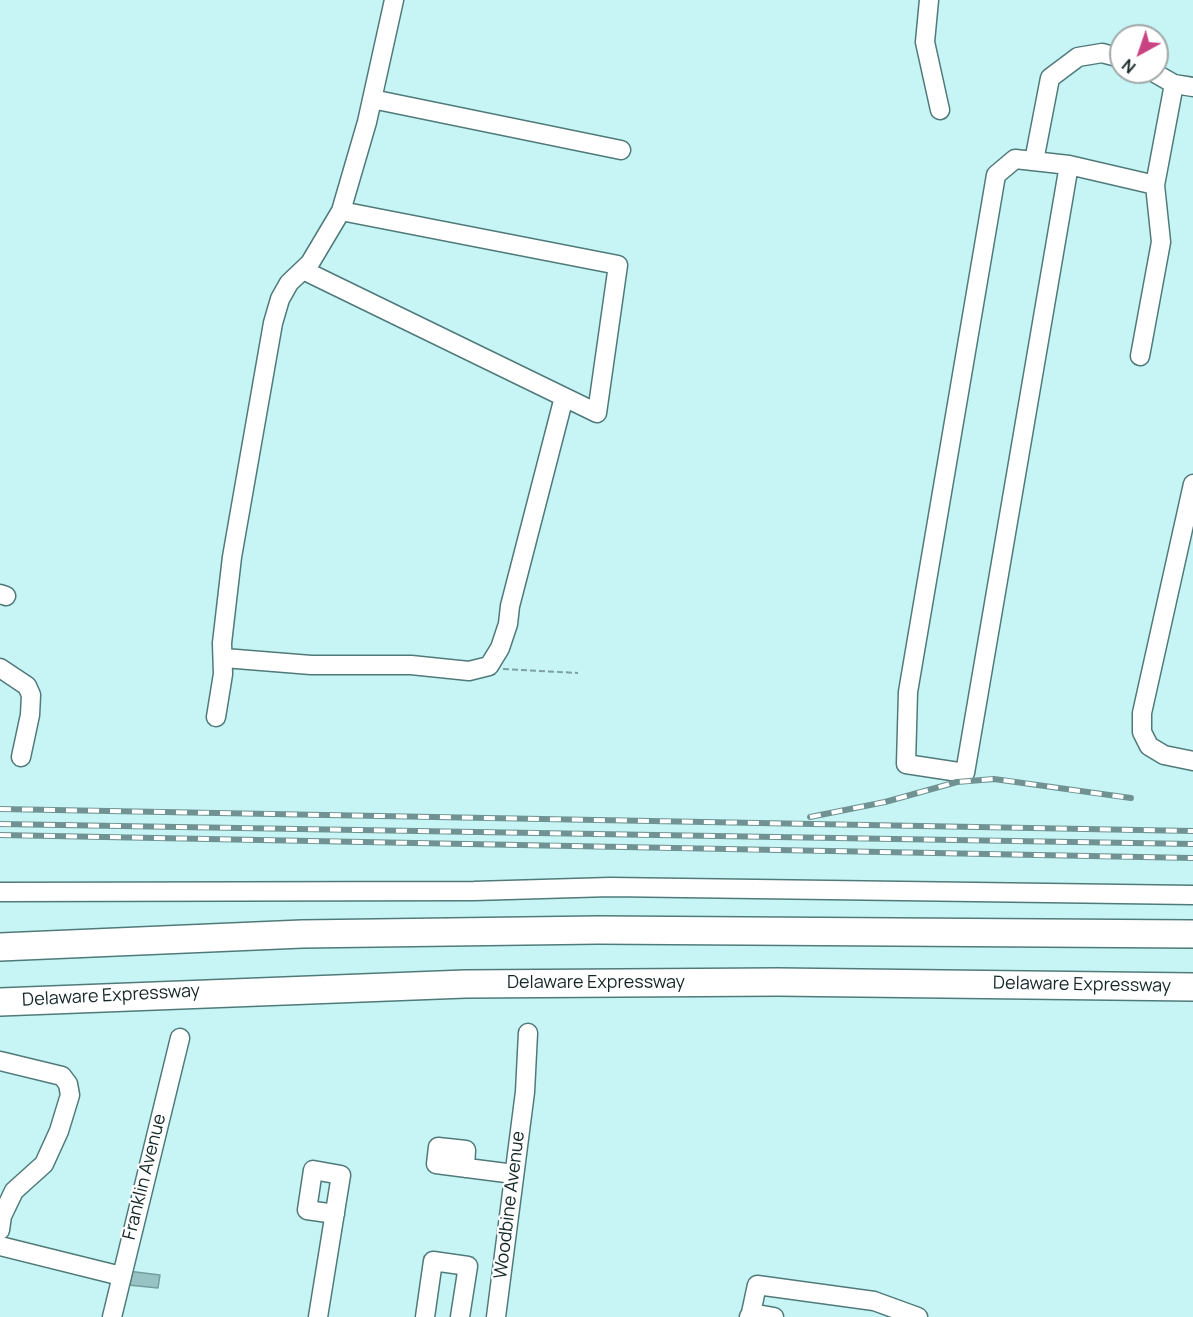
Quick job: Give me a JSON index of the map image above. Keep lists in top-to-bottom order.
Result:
{
  "streets": {
    "highway": ["Delaware Expressway"],
    "street": ["Franklin Avenue", "Woodbine Avenue"]
  },
  "north": "bottom left"
}
